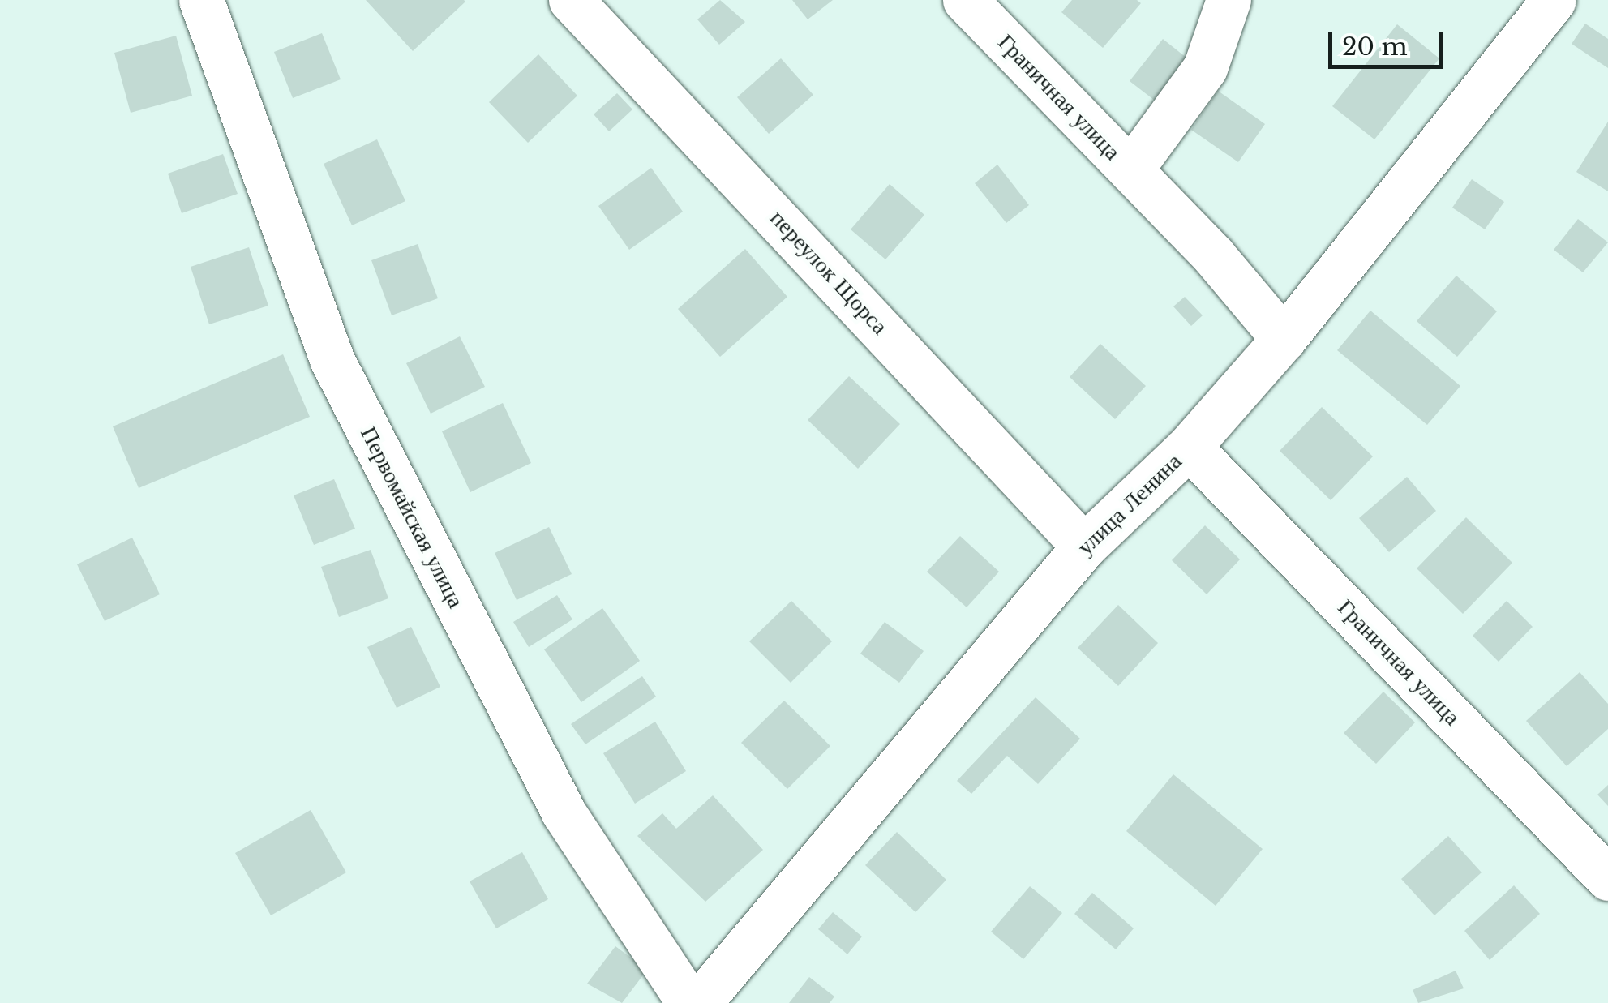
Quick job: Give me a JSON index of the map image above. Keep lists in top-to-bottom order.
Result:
{
  "streets": {
    "street": [
      "Граничная улица",
      "переулок Щорса",
      "улица Ленина",
      "Первомайская улица"
    ]
  },
  "crossings": [
    ["Граничная улица", "улица Ленина"],
    ["переулок Щорса", "улица Ленина"]
  ],
  "scale_bar": "20 m"
}
